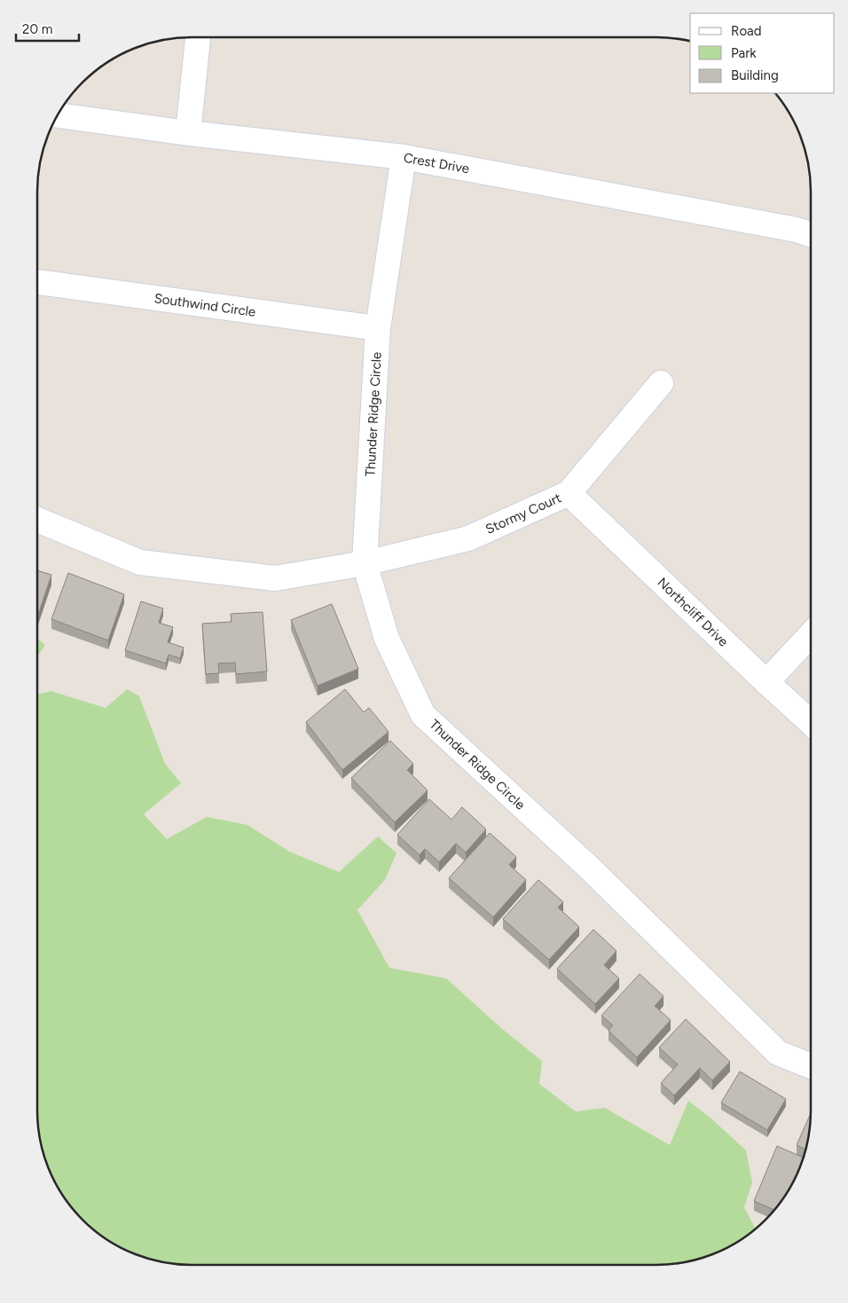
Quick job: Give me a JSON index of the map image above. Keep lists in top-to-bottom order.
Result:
{
  "streets": {
    "street": [
      "Crest Drive",
      "Southwind Circle",
      "Thunder Ridge Circle",
      "Stormy Court",
      "Northcliff Drive"
    ]
  },
  "crossings": [
    ["Crest Drive", "Thunder Ridge Circle"],
    ["Southwind Circle", "Thunder Ridge Circle"],
    ["Thunder Ridge Circle", "Stormy Court"],
    ["Stormy Court", "Northcliff Drive"]
  ],
  "legend": ["Road", "Park", "Building"],
  "scale_bar": "20 m"
}
